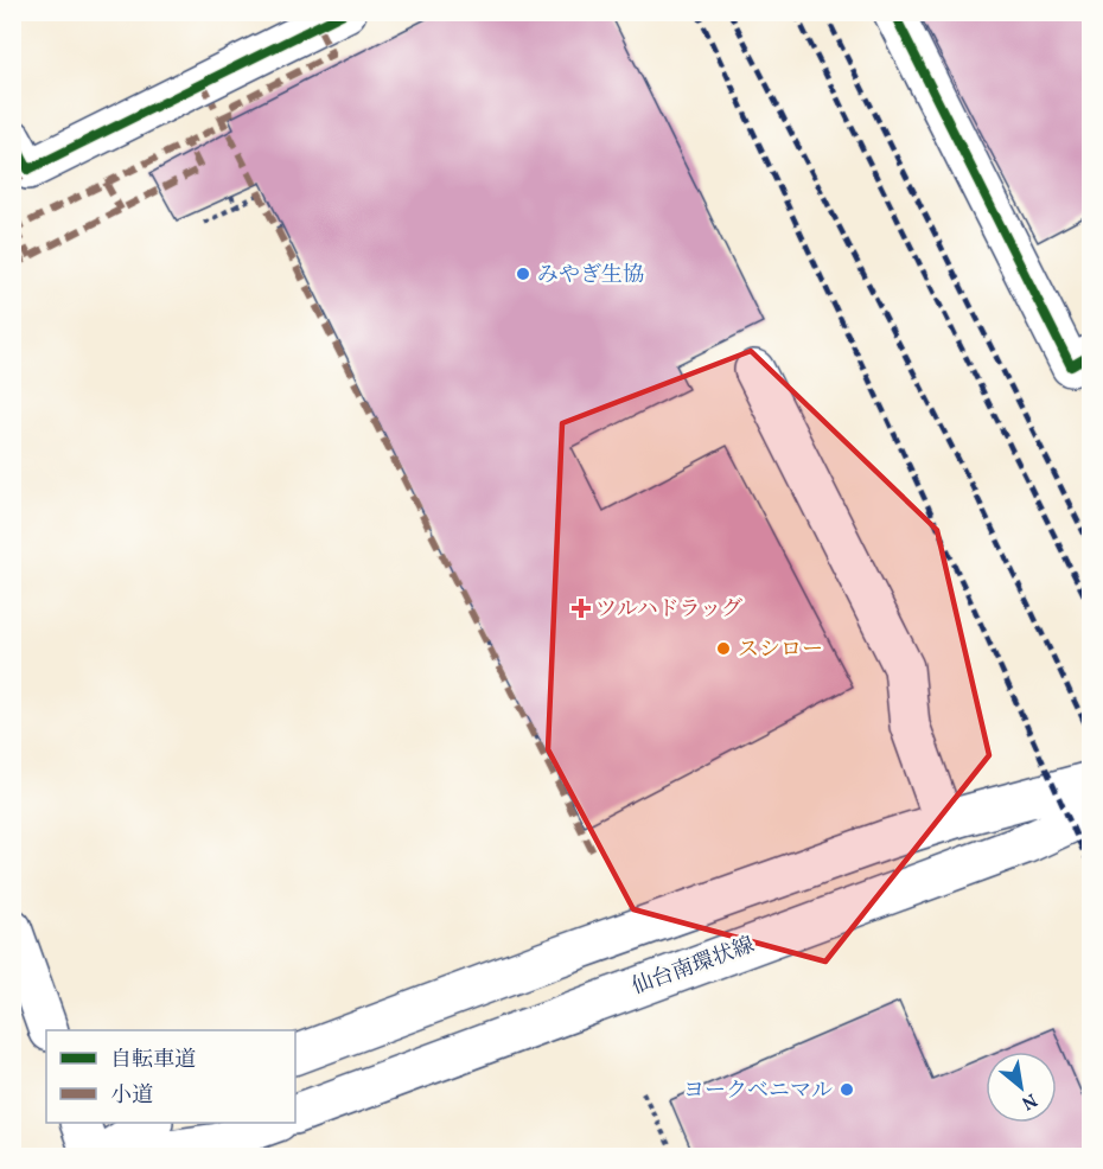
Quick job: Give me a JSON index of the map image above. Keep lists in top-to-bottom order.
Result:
{
  "streets": {
    "main road": ["仙台南環状線"]
  },
  "places": {
    "other": ["みやぎ生協", "スシロー", "ヨークベニマル"],
    "health": ["ツルハドラッグ"]
  },
  "legend": ["自転車道", "小道"],
  "north": "bottom right"
}
